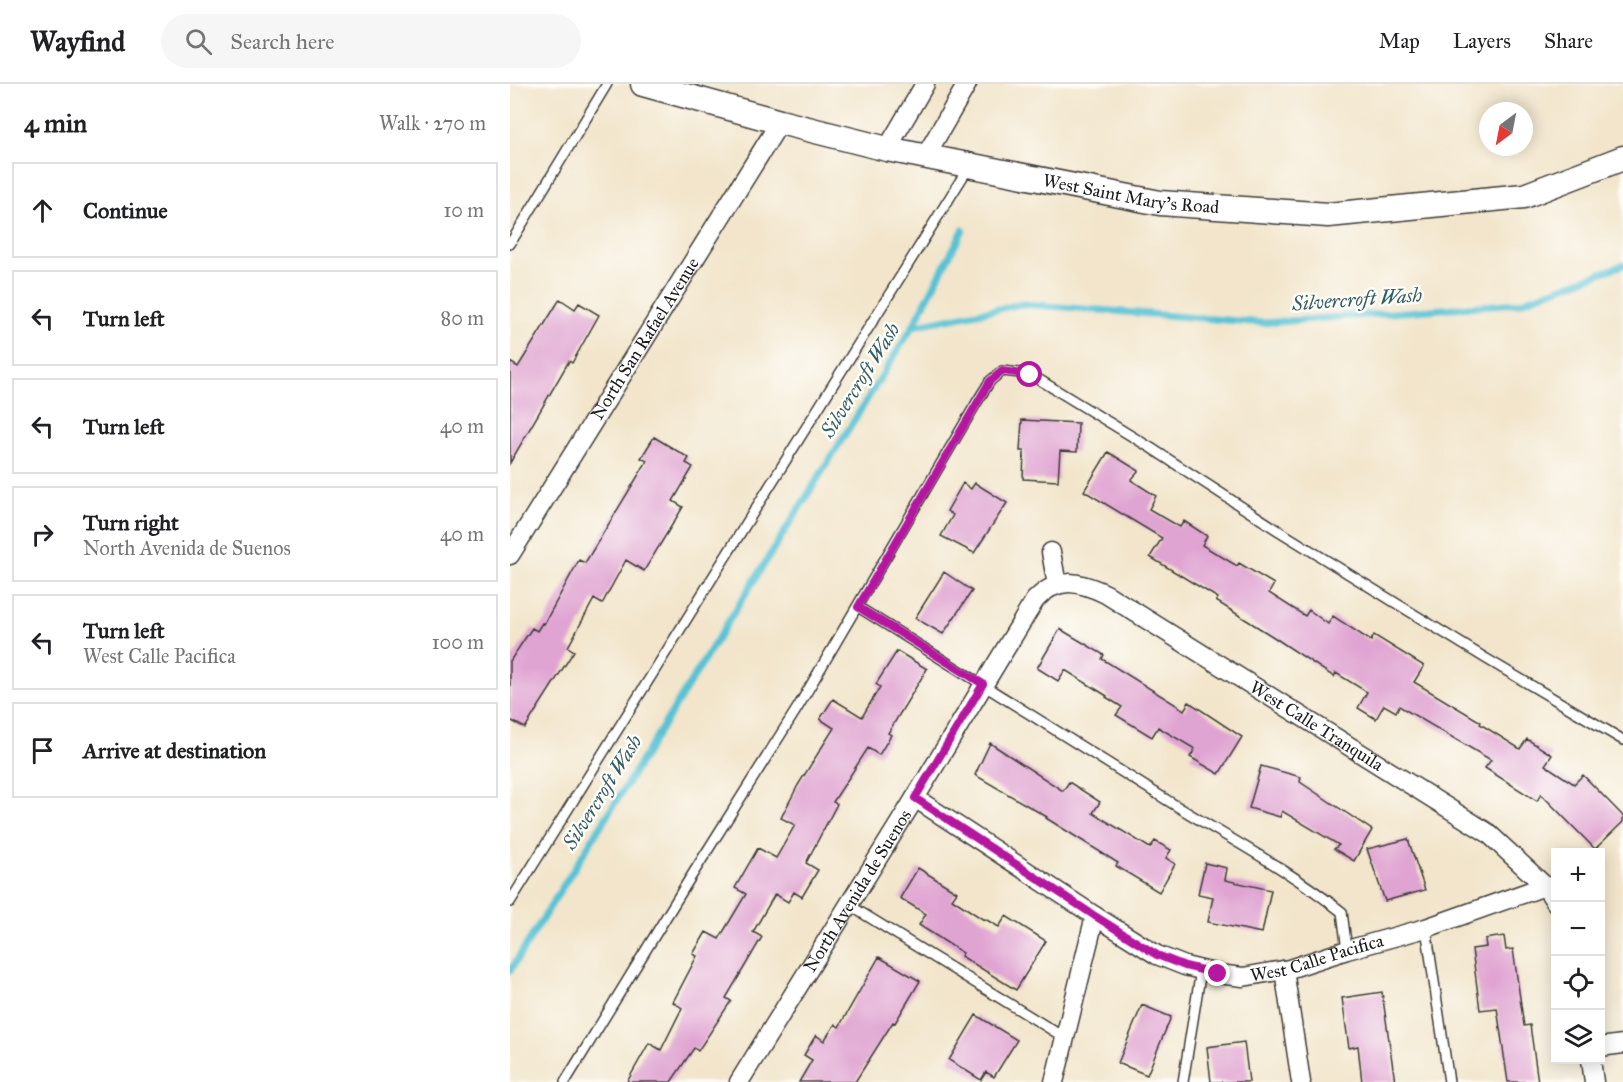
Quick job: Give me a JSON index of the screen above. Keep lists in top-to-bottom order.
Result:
{
  "streets": {
    "main road": ["West Saint Mary's Road"],
    "street": [
      "North San Rafael Avenue",
      "West Calle Tranquila",
      "North Avenida de Suenos",
      "West Calle Pacifica"
    ]
  },
  "crossings": [
    ["West Saint Mary's Road", "North San Rafael Avenue"],
    ["West Calle Tranquila", "North Avenida de Suenos"],
    ["West Calle Tranquila", "West Calle Pacifica"],
    ["North Avenida de Suenos", "West Calle Pacifica"]
  ],
  "water": ["Silvercroft Wash"],
  "north": "bottom left",
  "page": {
    "header": "Wayfind",
    "search": "Search here",
    "nav": ["Map", "Layers", "Share"],
    "heading": ["4 min", "Walk · 270 m"],
    "list": [
      ["Continue", "10 m"],
      ["Turn left", "80 m"],
      ["Turn left", "40 m"],
      ["Turn right", "North Avenida de Suenos", "40 m"],
      ["Turn left", "West Calle Pacifica", "100 m"],
      "Arrive at destination"
    ],
    "map_buttons": ["+", "−"]
  }
}
